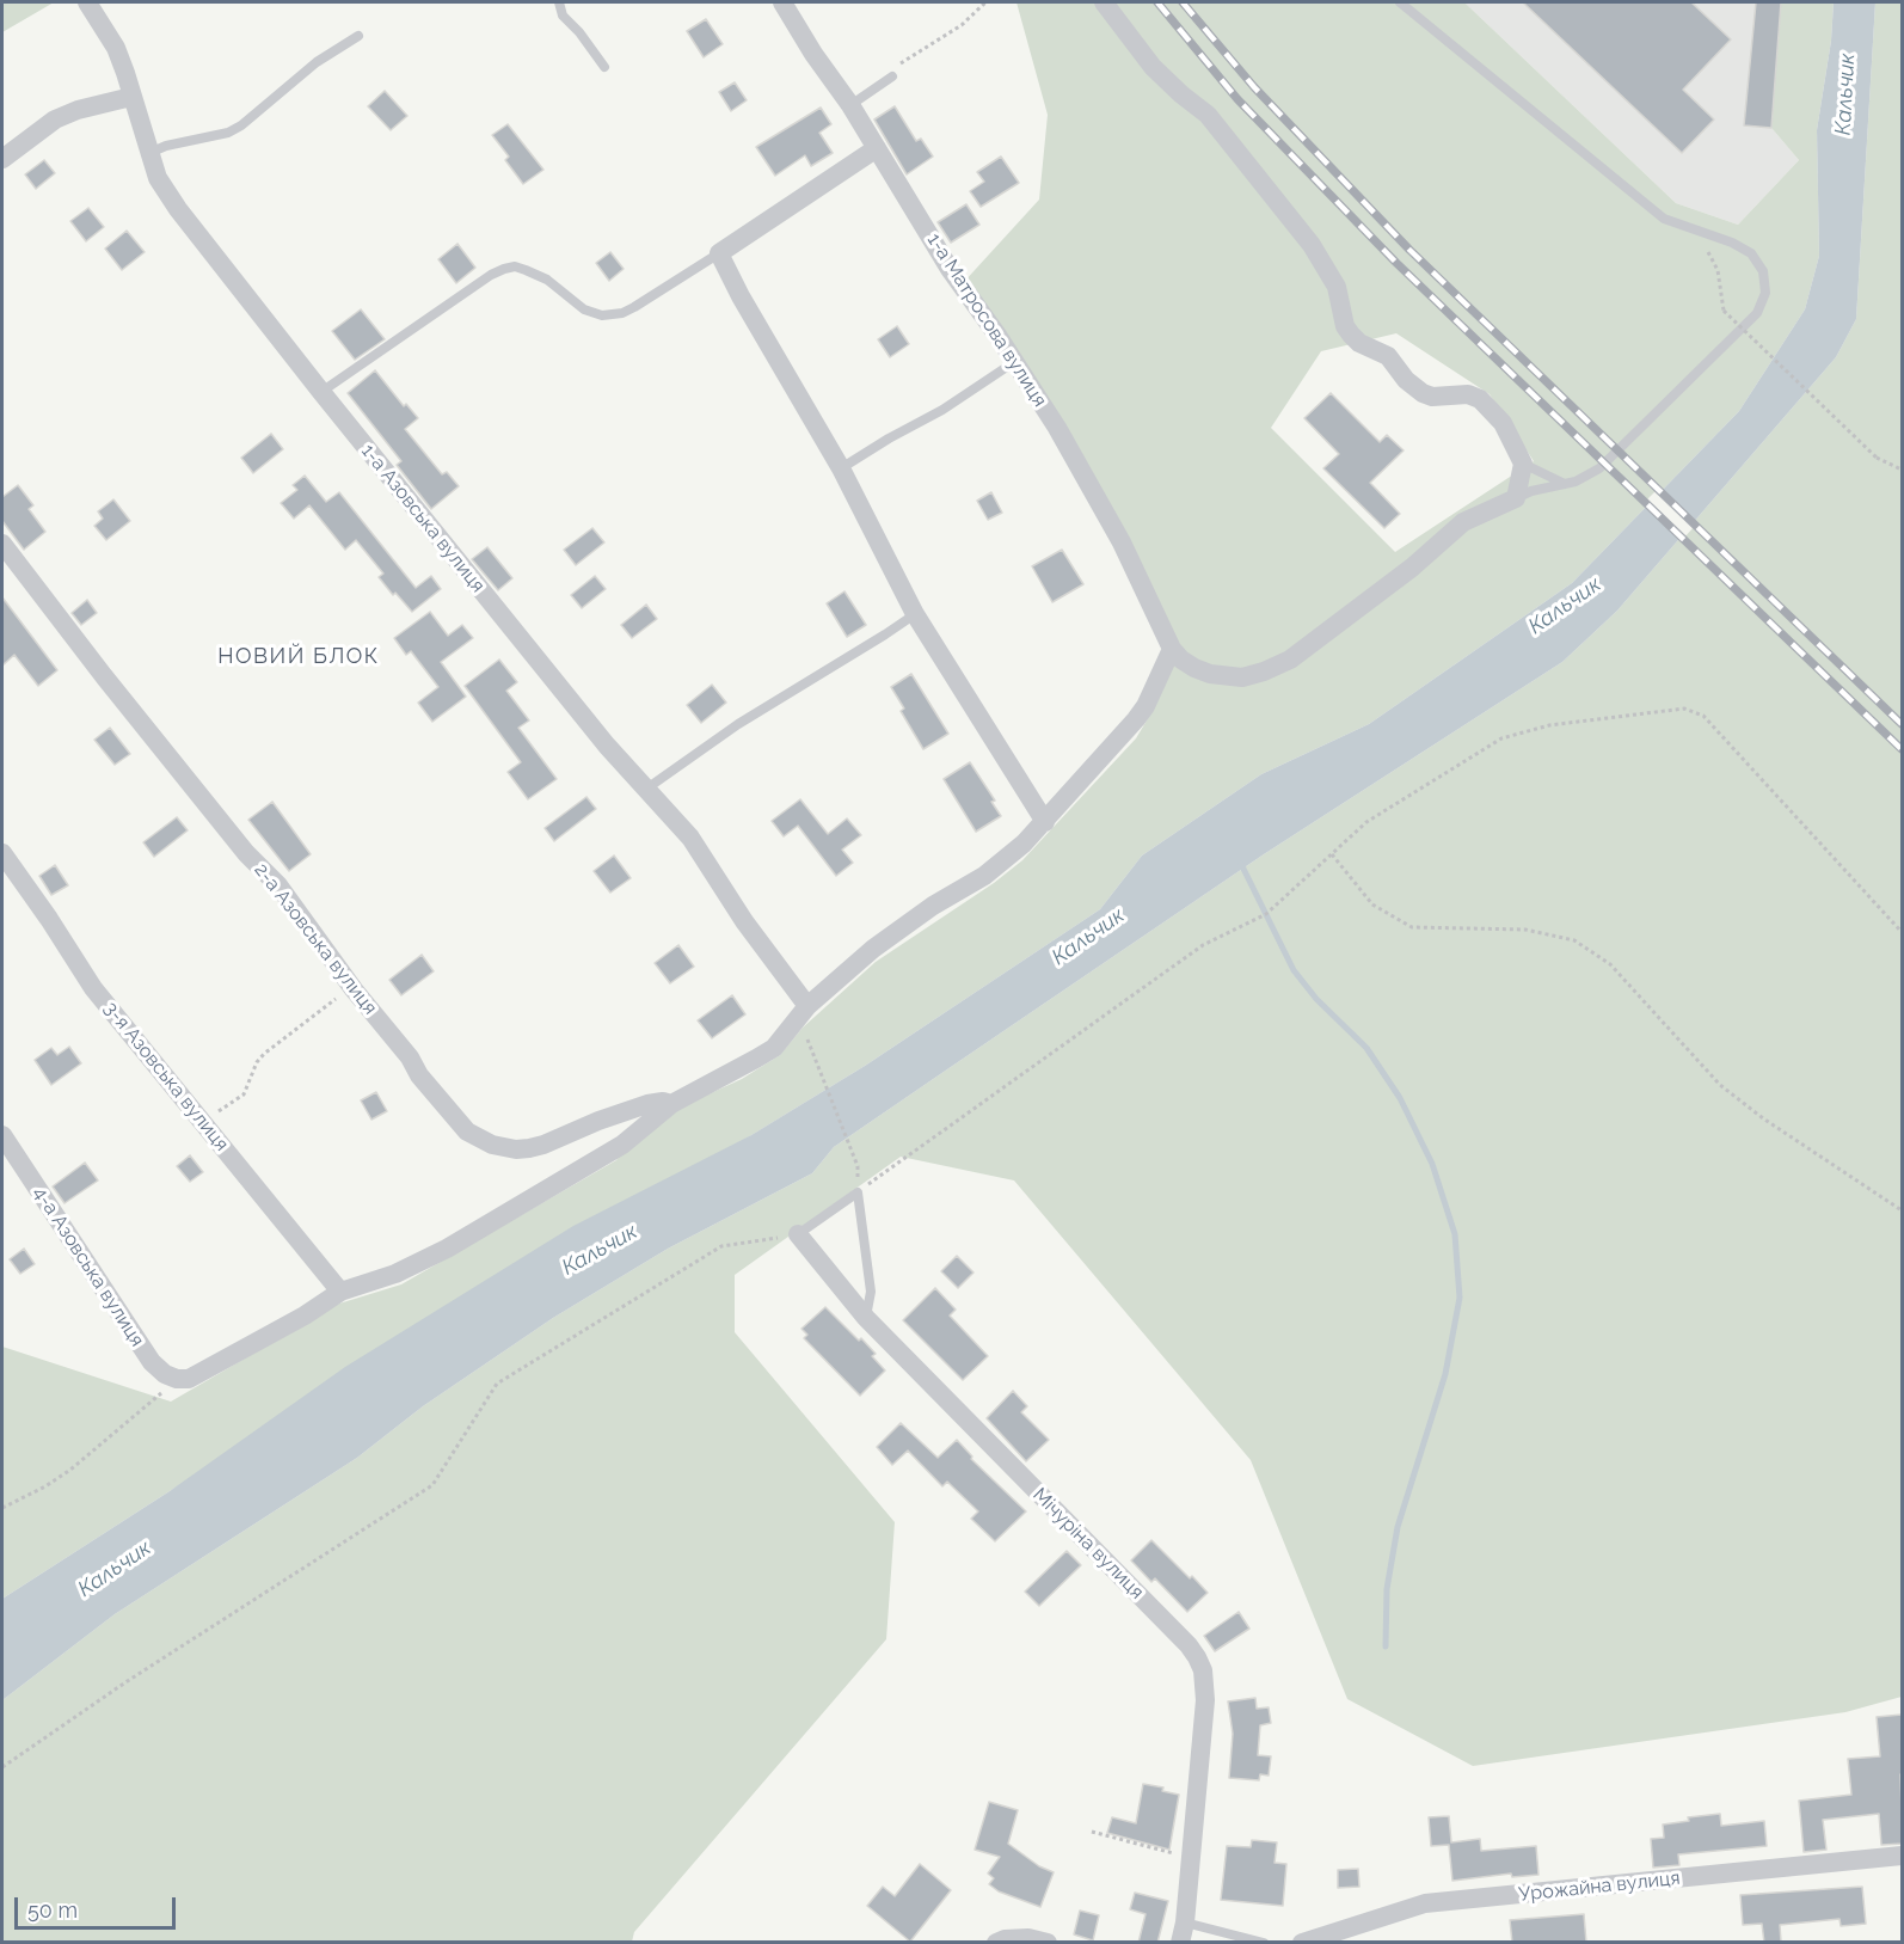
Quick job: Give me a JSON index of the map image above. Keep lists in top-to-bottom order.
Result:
{
  "streets": {
    "street": [
      "1-а Матросова вулиця",
      "1-а Азовська вулиця",
      "2-а Азовська вулиця",
      "3-я Азовська вулиця",
      "4-а Азовська вулиця",
      "Мічуріна вулиця",
      "Урожайна вулиця"
    ]
  },
  "districts": ["НОВИЙ БЛОК"],
  "water": ["Кальчик"],
  "scale_bar": "50 m"
}
